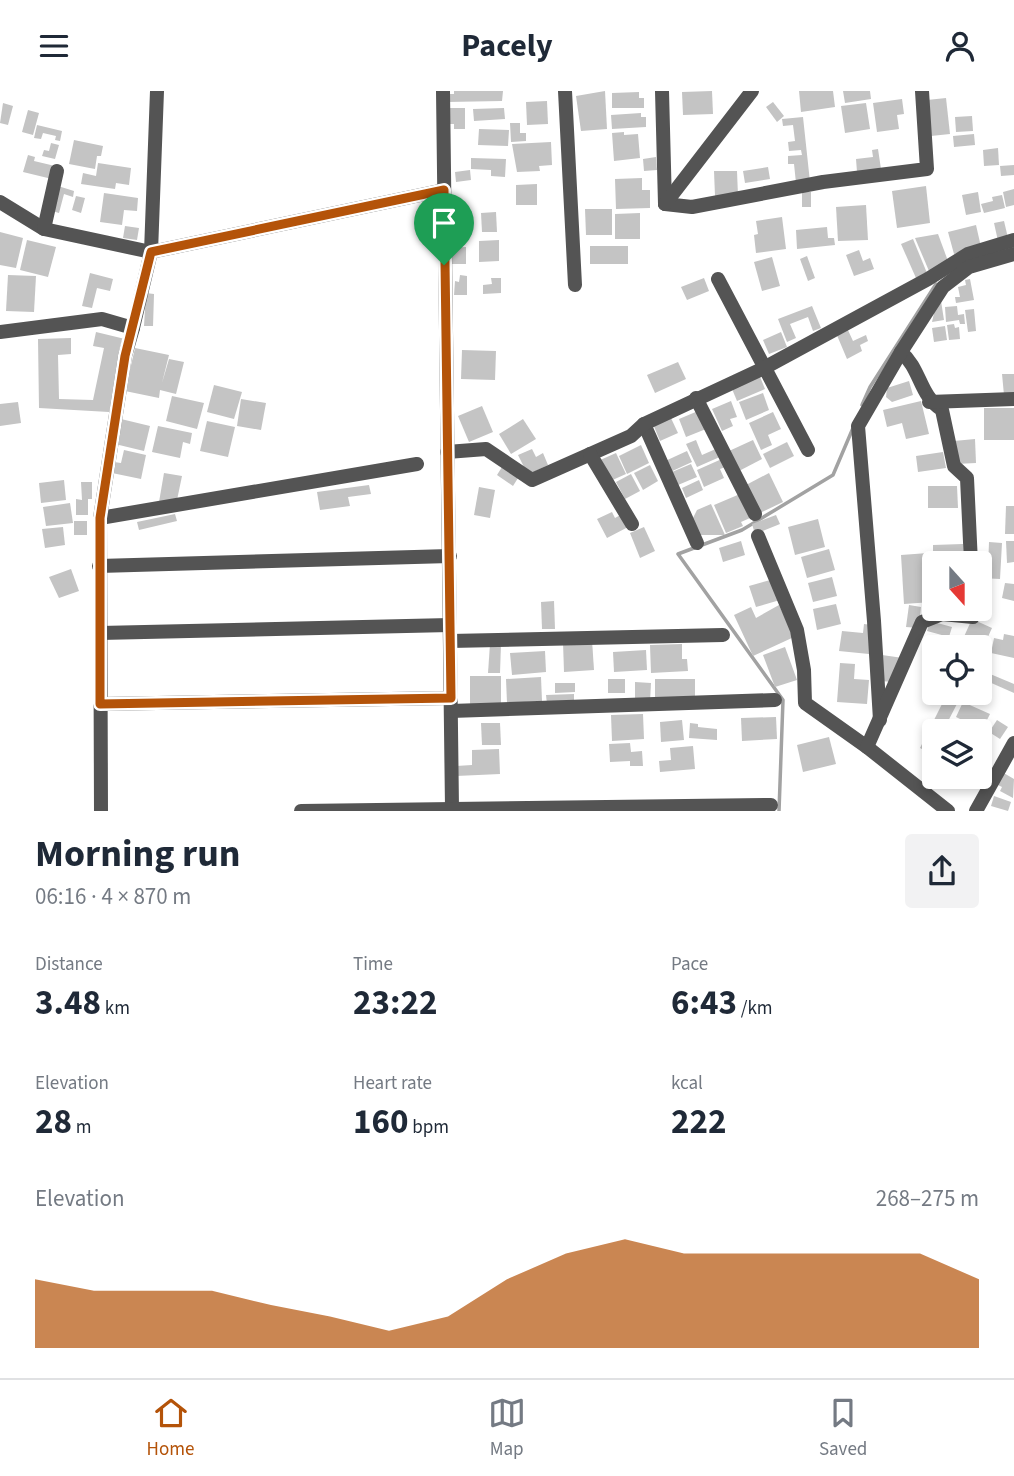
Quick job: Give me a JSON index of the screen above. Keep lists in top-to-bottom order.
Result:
{
  "north": "bottom",
  "page": {
    "header": "Pacely",
    "heading": ["Morning run", "06:16 · 4 × 870 m"],
    "stats": [
      ["Distance", "3.48 km"],
      ["Time", "23:22"],
      ["Pace", "6:43 /km"],
      ["Elevation", "28 m"],
      ["Heart rate", "160 bpm"],
      ["kcal", "222"]
    ],
    "chart": ["Elevation", "268–275 m"],
    "tabs": ["Home", "Map", "Saved"]
  }
}
